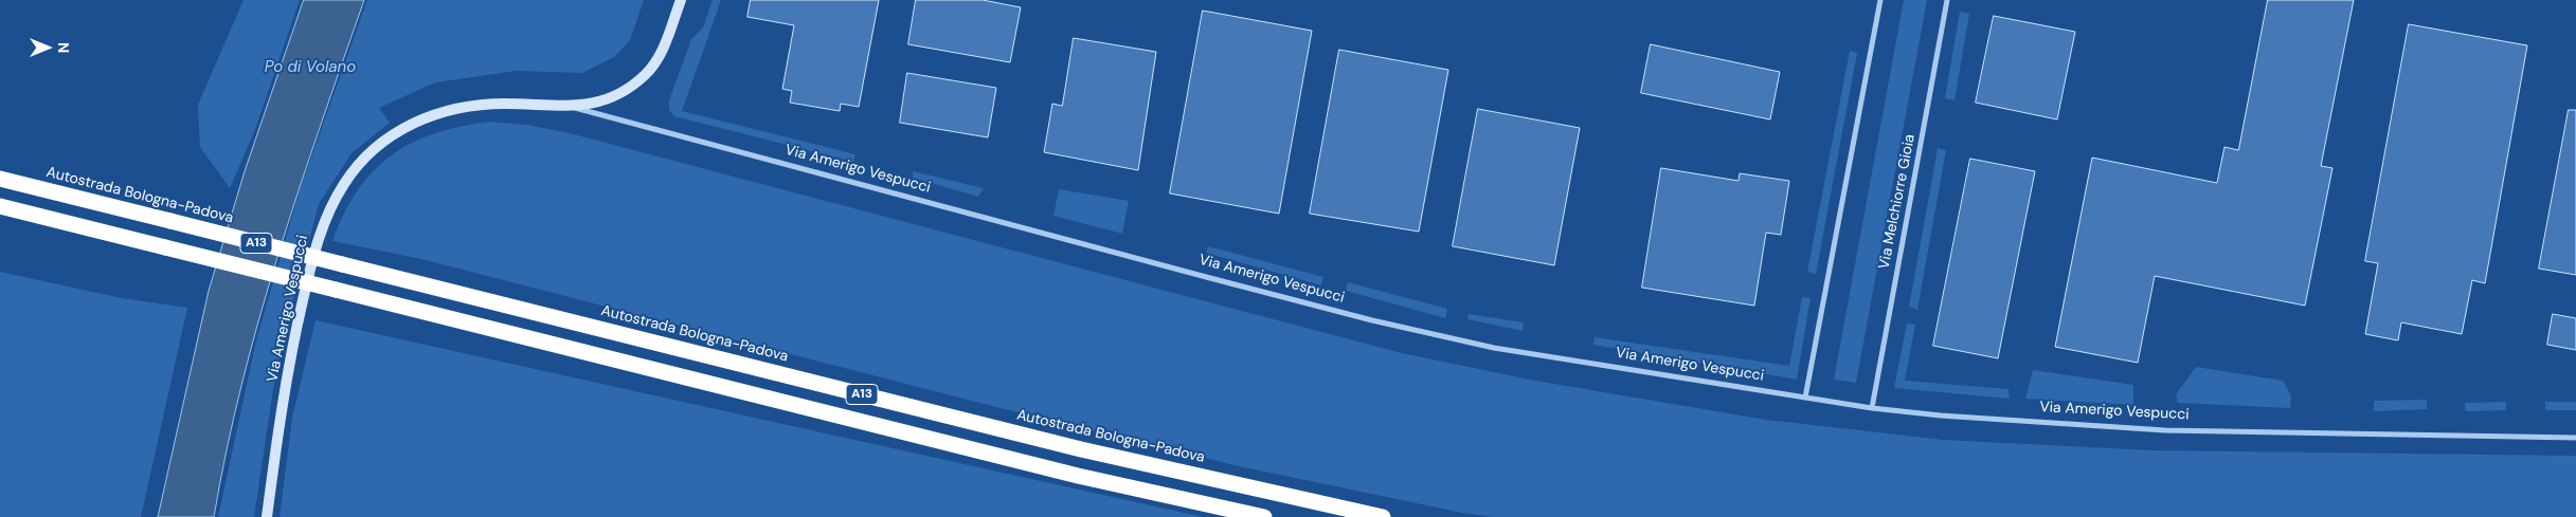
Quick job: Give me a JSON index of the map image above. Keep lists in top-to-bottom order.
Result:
{
  "streets": {
    "highway": ["Autostrada Bologna-Padova", "A13"],
    "main road": ["Via Amerigo Vespucci"],
    "street": ["Via Melchiorre Gioia"]
  },
  "crossings": [
    ["Via Amerigo Vespucci", "Via Melchiorre Gioia"]
  ],
  "water": ["Po di Volano"],
  "north": "right"
}
